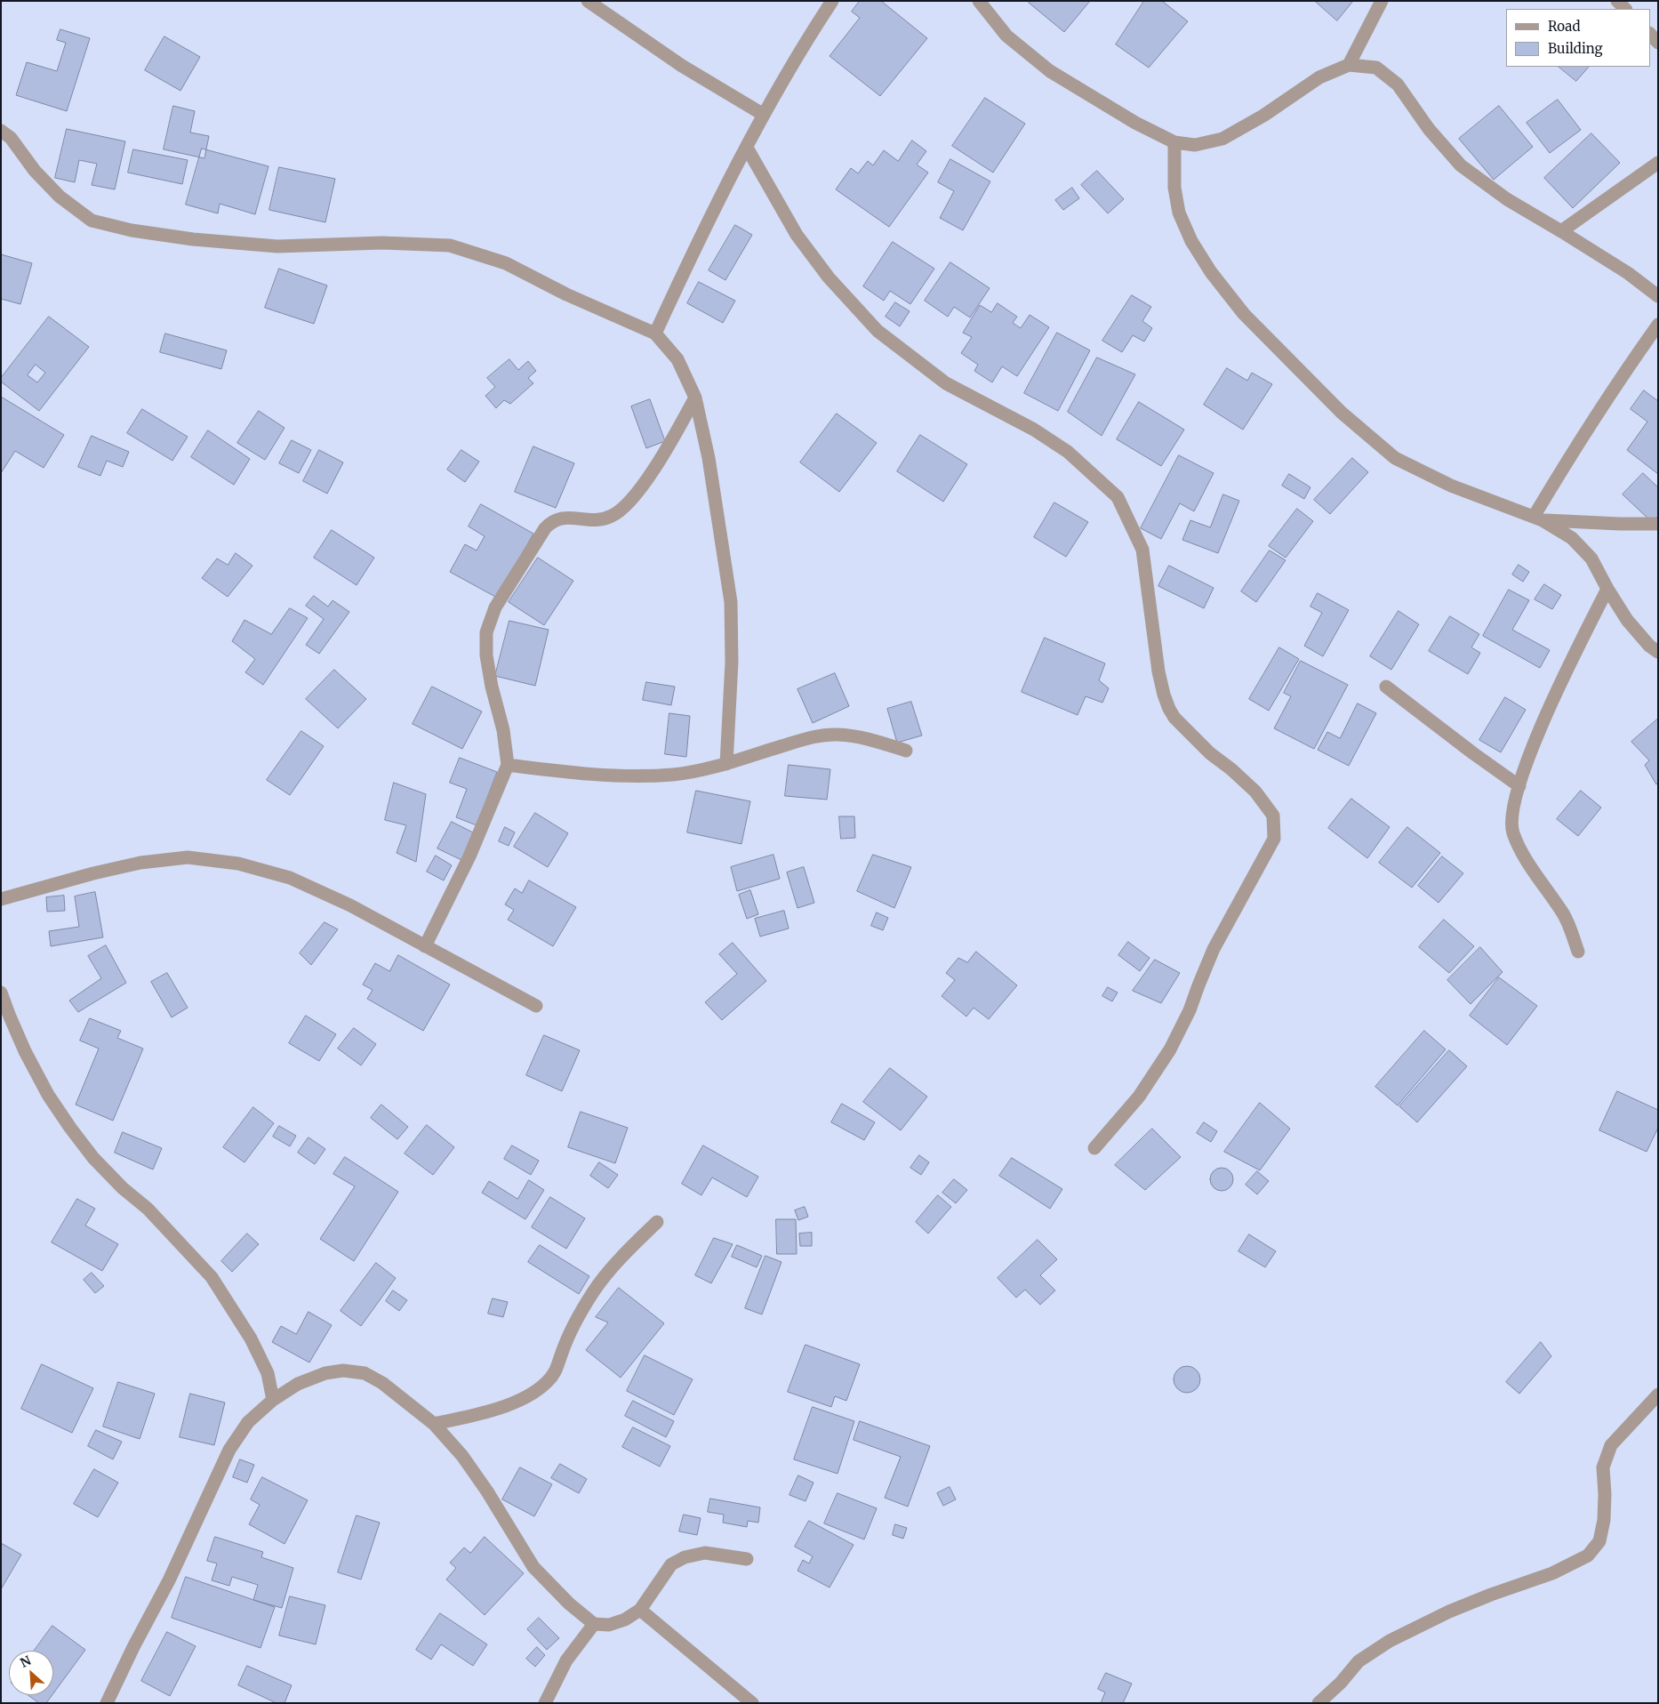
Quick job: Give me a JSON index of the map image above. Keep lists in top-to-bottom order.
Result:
{
  "legend": ["Road", "Building"],
  "north": "top left"
}
